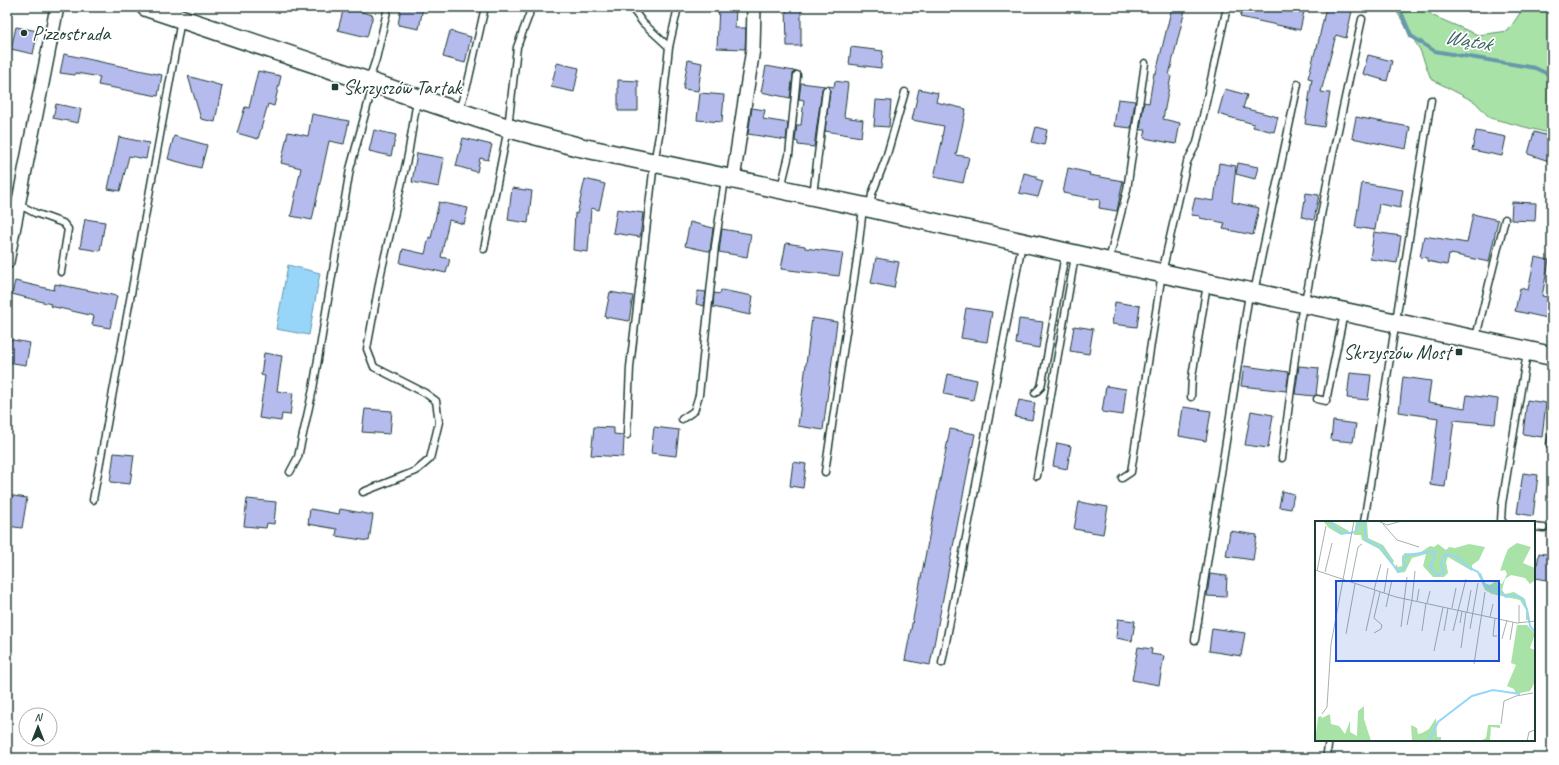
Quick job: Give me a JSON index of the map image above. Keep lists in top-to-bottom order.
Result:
{
  "water": ["Wątok"],
  "places": {
    "other": ["Pizzostrada"],
    "transit": ["Skrzyszów Tartak", "Skrzyszów Most"]
  },
  "north": "top"
}
